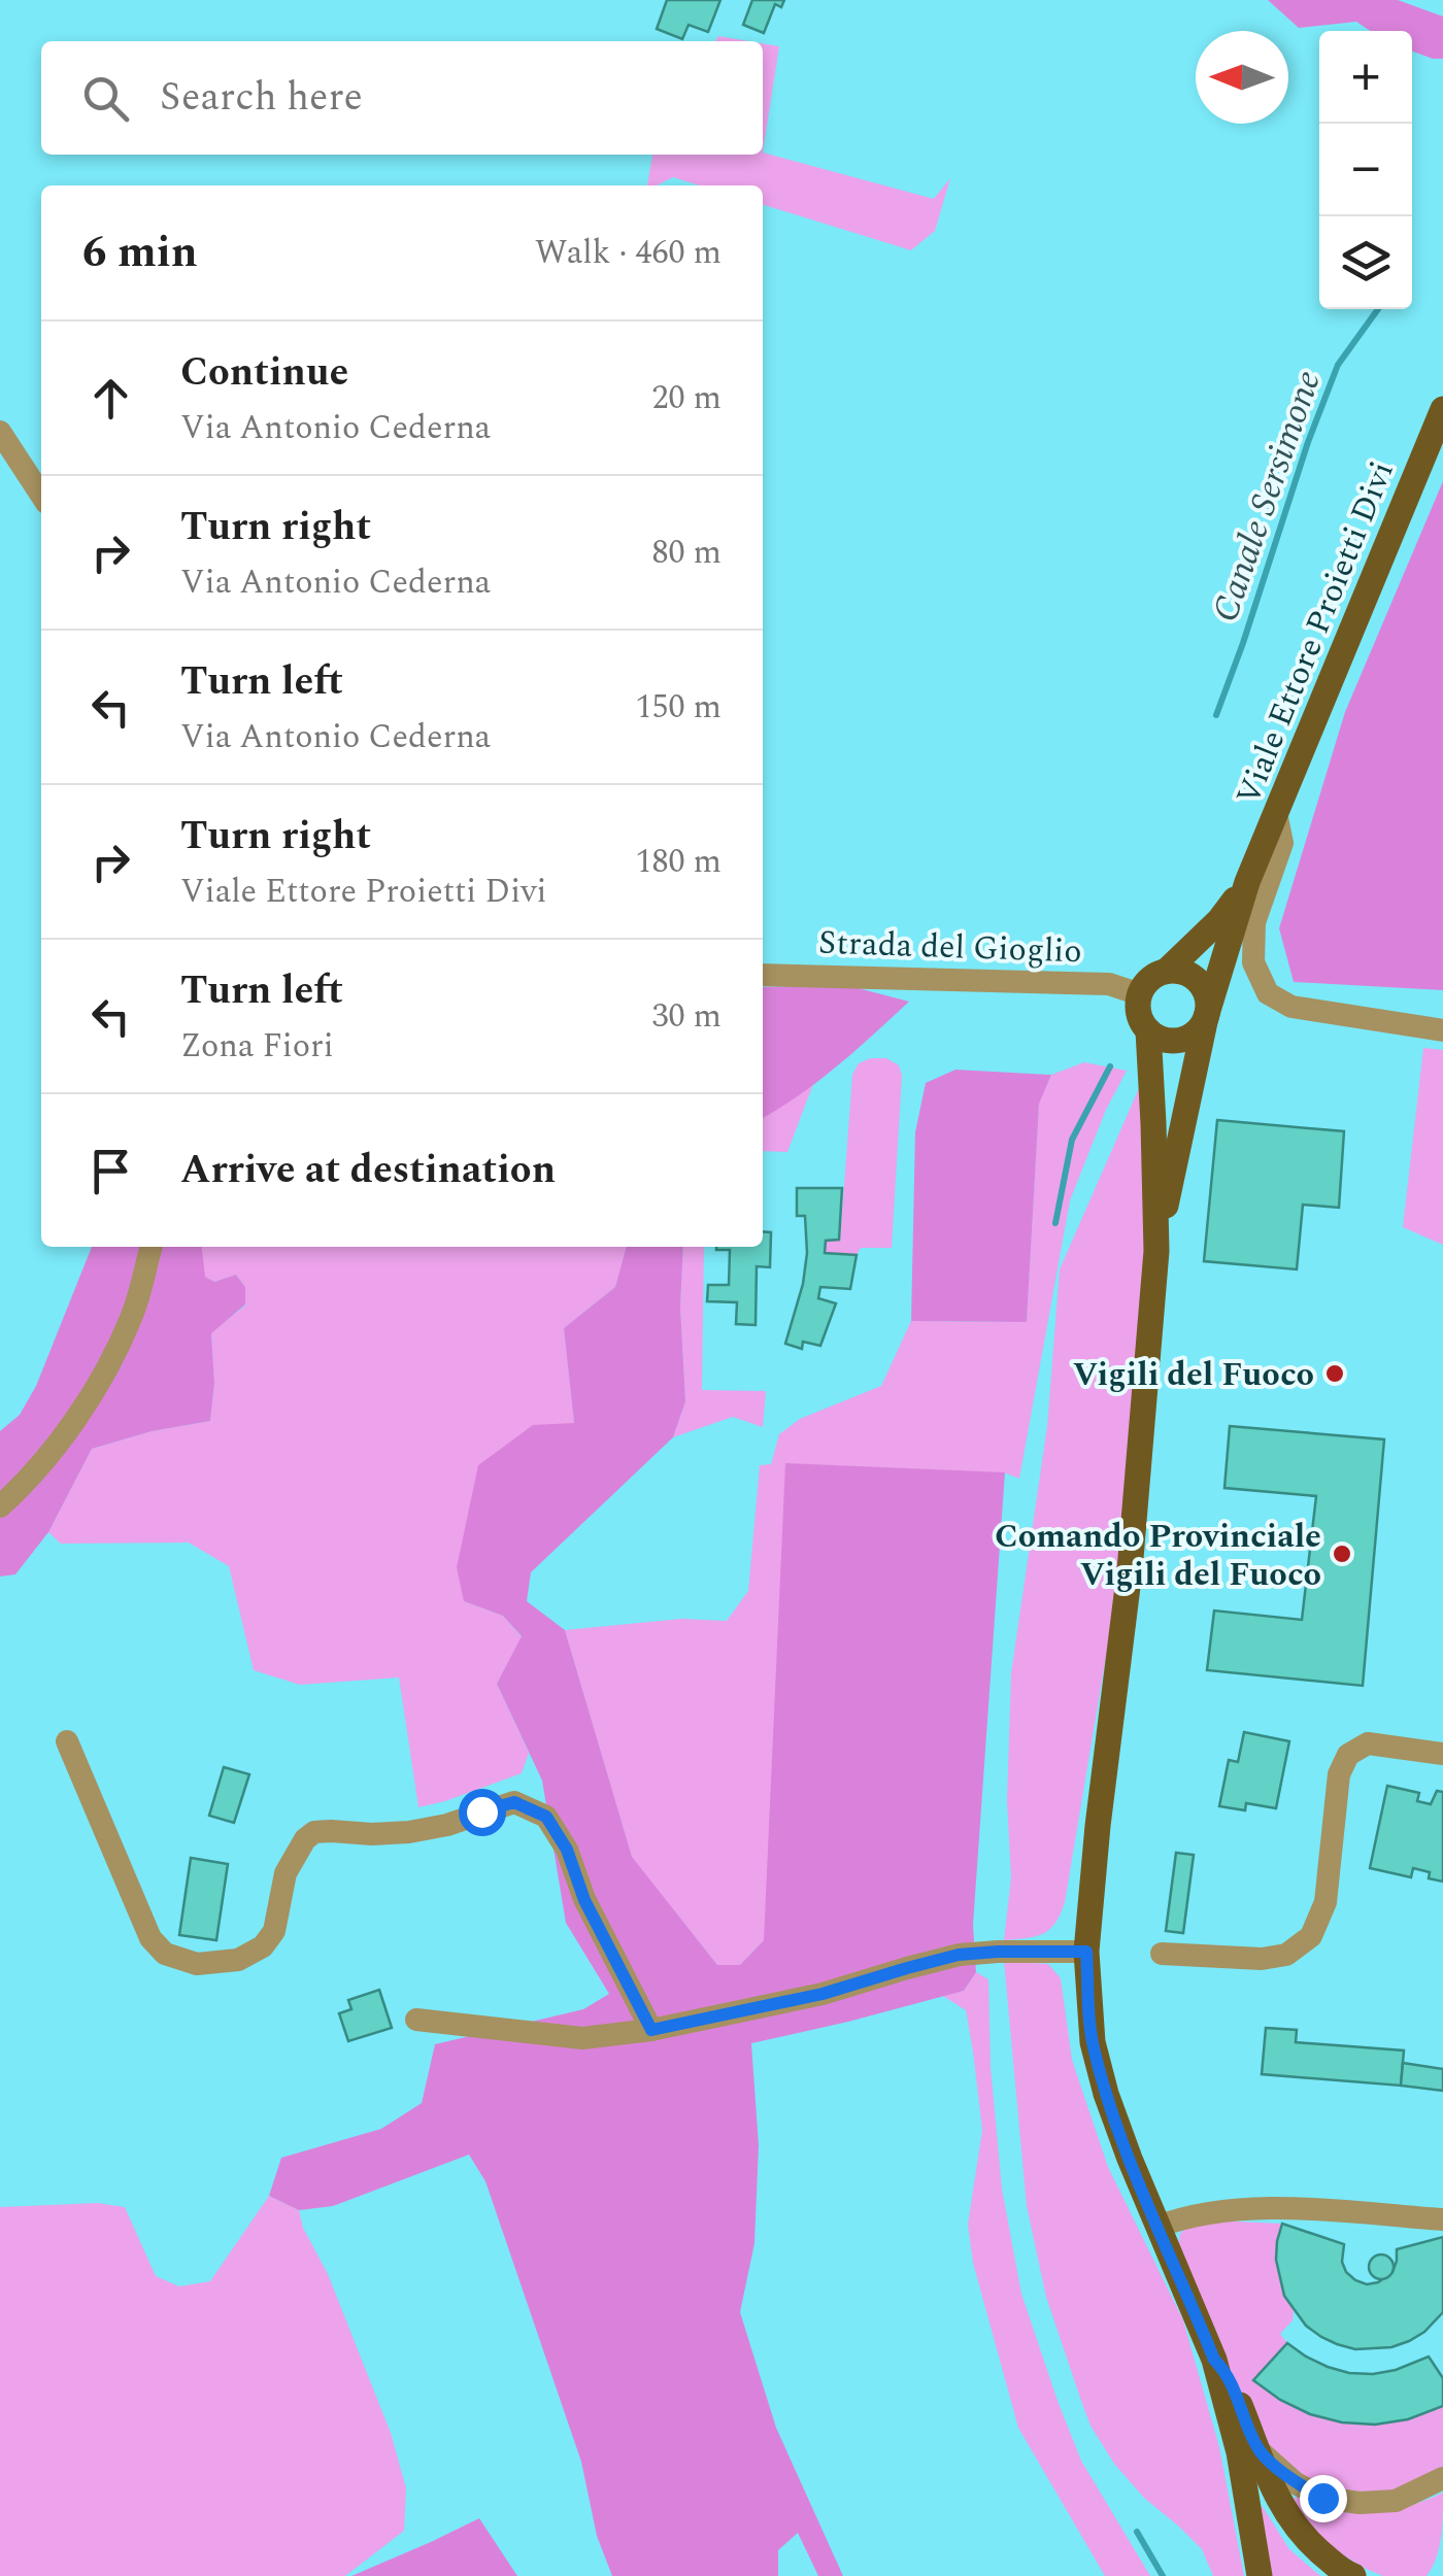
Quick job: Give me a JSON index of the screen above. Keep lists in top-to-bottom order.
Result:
{
  "streets": {
    "main road": ["Viale Ettore Proietti Divi"],
    "street": ["Strada del Gioglio"]
  },
  "crossings": [
    ["Viale Ettore Proietti Divi", "Strada del Gioglio"]
  ],
  "water": ["Canale Sersimone"],
  "places": ["Vigili del Fuoco", "Comando Provinciale Vigili del Fuoco"],
  "north": "left",
  "page": {
    "map_buttons": ["+", "−"],
    "search": "Search here",
    "heading": ["6 min", "Walk · 460 m"],
    "list": [
      ["Continue", "Via Antonio Cederna", "20 m"],
      ["Turn right", "Via Antonio Cederna", "80 m"],
      ["Turn left", "Via Antonio Cederna", "150 m"],
      ["Turn right", "Viale Ettore Proietti Divi", "180 m"],
      ["Turn left", "Zona Fiori", "30 m"],
      "Arrive at destination"
    ]
  }
}
